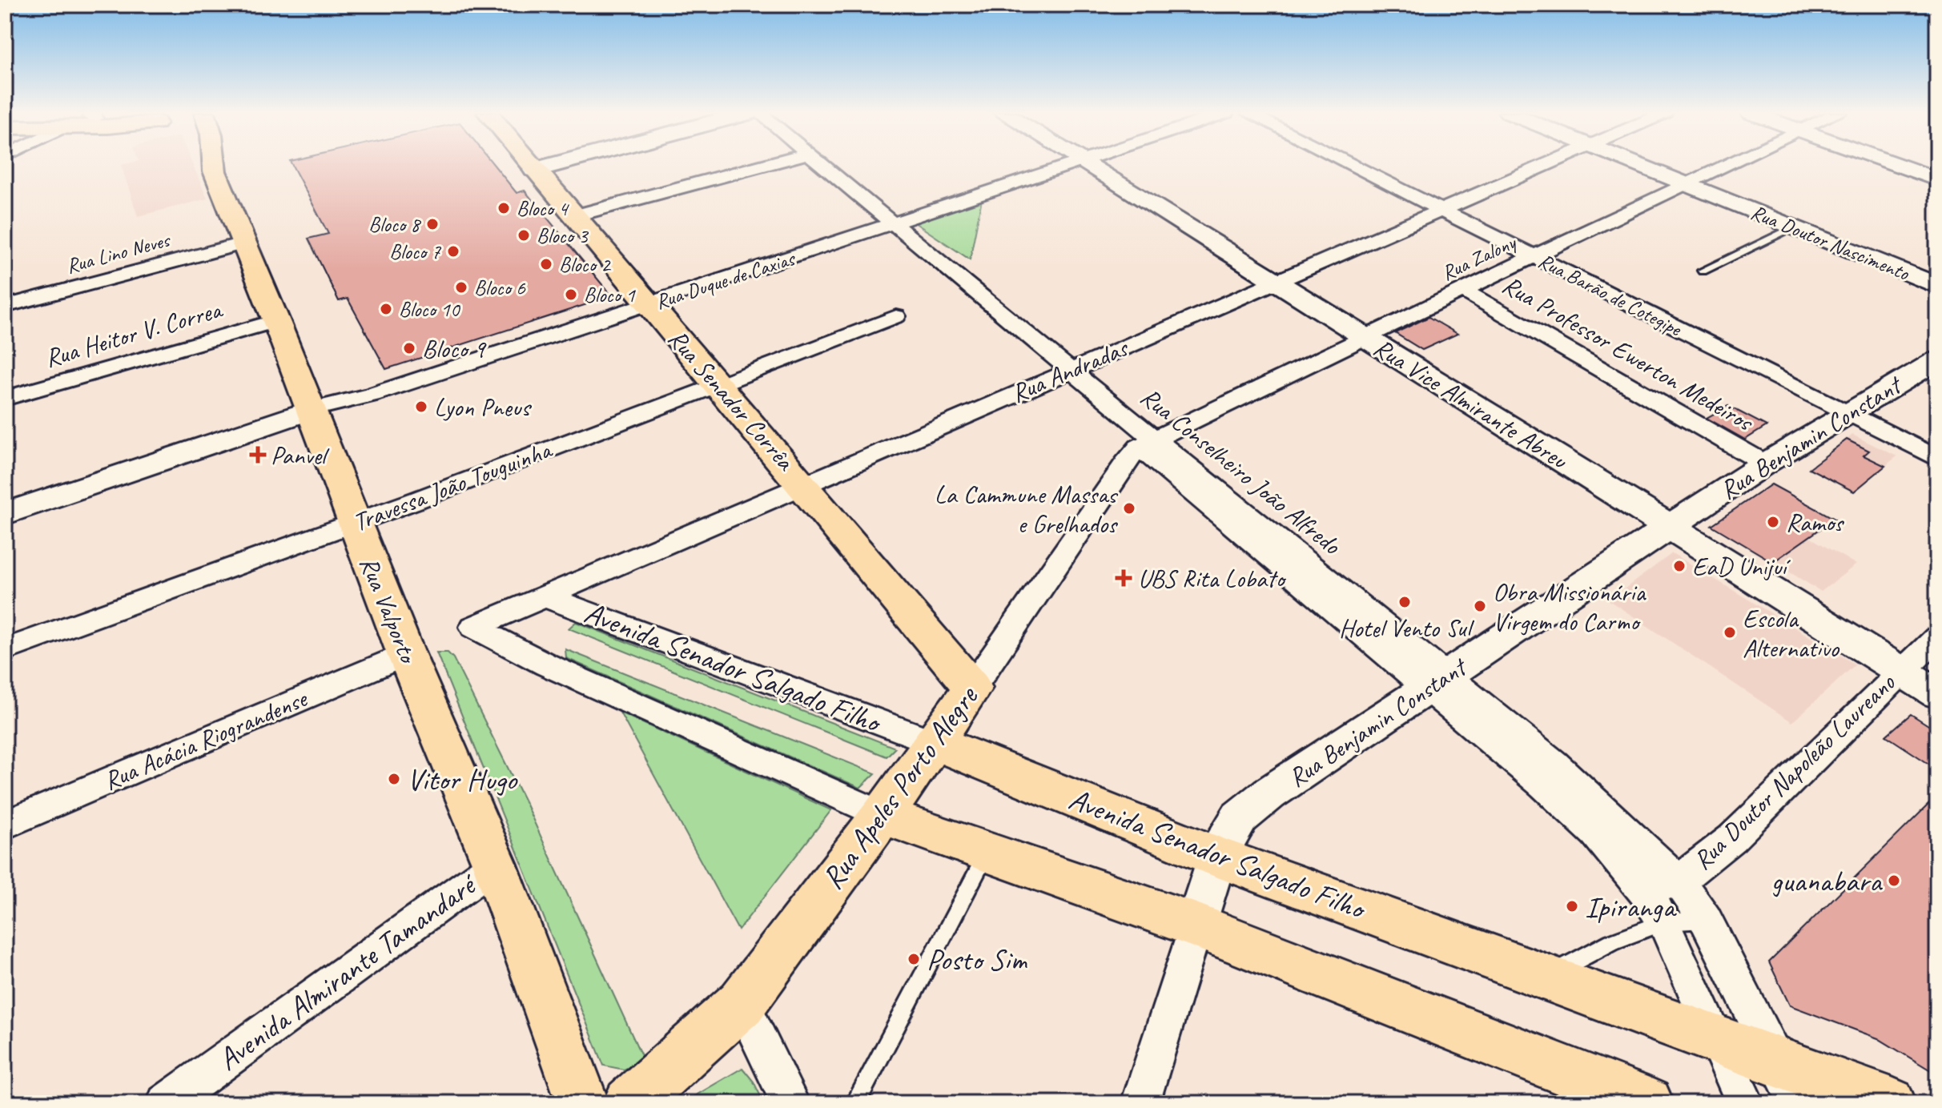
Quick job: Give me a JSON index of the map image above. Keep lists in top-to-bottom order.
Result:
{
  "streets": {
    "main road": [
      "Rua Senador Corrêa",
      "Rua Valporto",
      "Avenida Senador Salgado Filho",
      "Rua Apeles Porto Alegre"
    ],
    "street": [
      "Rua Doutor Nascimento",
      "Rua Lino Neves",
      "Rua Zalony",
      "Rua Duque de Caxias",
      "Rua Barão de Cotegipe",
      "Rua Heitor V. Correa",
      "Rua Professor Ewerton Medeiros",
      "Rua Andradas",
      "Rua Vice Almirante Abreu",
      "Rua Benjamin Constant",
      "Rua Conselheiro João Alfredo",
      "Travessa João Touguinha",
      "Rua Acácia Riograndense",
      "Rua Doutor Napoleão Laureano",
      "Avenida Almirante Tamandaré"
    ]
  },
  "crossings": [
    ["Rua Doutor Nascimento", "Rua Zalony"],
    ["Rua Lino Neves", "Rua Valporto"],
    ["Rua Zalony", "Rua Barão de Cotegipe"],
    ["Rua Zalony", "Rua Professor Ewerton Medeiros"],
    ["Rua Zalony", "Rua Vice Almirante Abreu"],
    ["Rua Zalony", "Rua Conselheiro João Alfredo"],
    ["Rua Zalony", "Rua Apeles Porto Alegre"],
    ["Rua Duque de Caxias", "Rua Senador Corrêa"],
    ["Rua Duque de Caxias", "Rua Conselheiro João Alfredo"],
    ["Rua Duque de Caxias", "Rua Valporto"],
    ["Rua Barão de Cotegipe", "Rua Andradas"],
    ["Rua Barão de Cotegipe", "Rua Benjamin Constant"],
    ["Rua Heitor V. Correa", "Rua Valporto"],
    ["Rua Professor Ewerton Medeiros", "Rua Benjamin Constant"],
    ["Rua Andradas", "Rua Senador Corrêa"],
    ["Rua Andradas", "Rua Vice Almirante Abreu"],
    ["Rua Andradas", "Rua Conselheiro João Alfredo"],
    ["Rua Andradas", "Avenida Senador Salgado Filho"],
    ["Rua Andradas", "Rua Apeles Porto Alegre"],
    ["Rua Senador Corrêa", "Travessa João Touguinha"],
    ["Rua Senador Corrêa", "Rua Apeles Porto Alegre"],
    ["Rua Vice Almirante Abreu", "Rua Benjamin Constant"],
    ["Rua Vice Almirante Abreu", "Rua Doutor Napoleão Laureano"],
    ["Rua Benjamin Constant", "Rua Conselheiro João Alfredo"],
    ["Rua Benjamin Constant", "Avenida Senador Salgado Filho"],
    ["Rua Conselheiro João Alfredo", "Rua Doutor Napoleão Laureano"],
    ["Rua Conselheiro João Alfredo", "Rua Apeles Porto Alegre"],
    ["Travessa João Touguinha", "Rua Valporto"],
    ["Rua Valporto", "Rua Acácia Riograndense"],
    ["Rua Valporto", "Avenida Almirante Tamandaré"],
    ["Avenida Senador Salgado Filho", "Rua Doutor Napoleão Laureano"],
    ["Avenida Senador Salgado Filho", "Rua Apeles Porto Alegre"]
  ],
  "places": {
    "other": [
      "Bloco 4",
      "Bloco 8",
      "Bloco 3",
      "Bloco 7",
      "Bloco 2",
      "Bloco 6",
      "Bloco 1",
      "Bloco 10",
      "Bloco 9",
      "Lyon Pneus",
      "La Cammune Massas e Grelhados",
      "Ramos",
      "EaD Unijuí",
      "Hotel Vento Sul",
      "Obra Missionária Virgem do Carmo",
      "Escola Alternativo",
      "Vitor Hugo",
      "guanabara",
      "Ipiranga",
      "Posto Sim"
    ],
    "health": ["Panvel", "UBS Rita Lobato"]
  }
}
